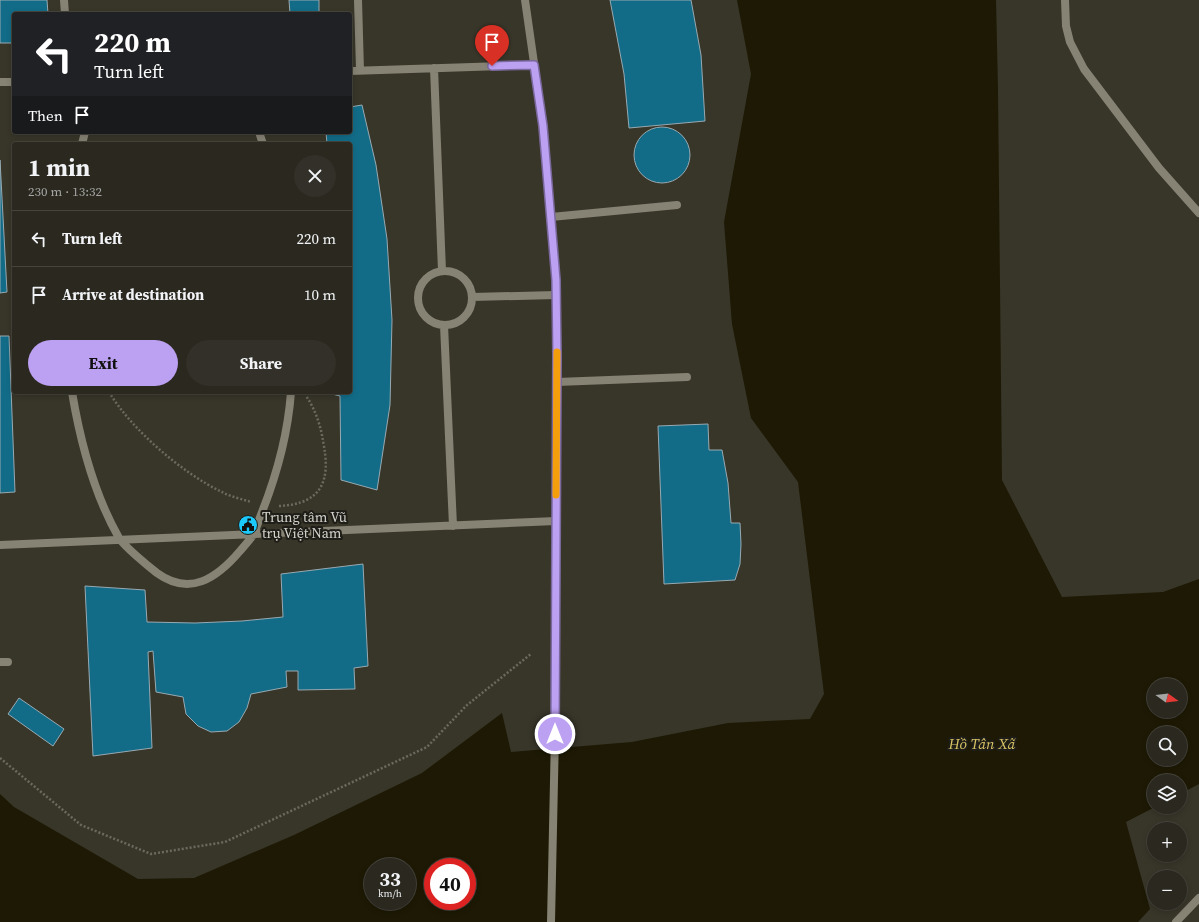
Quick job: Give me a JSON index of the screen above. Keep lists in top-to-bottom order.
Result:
{
  "water": ["Hồ Tân Xã"],
  "places": {
    "public building": ["Trung tâm Vũ trụ Việt Nam"]
  },
  "north": "right",
  "page": {
    "turn": ["220 m", "Turn left"],
    "then": "Then",
    "heading": ["1 min", "230 m · 13:32"],
    "list": [
      {
        "name": "Turn left",
        "value": "220 m"
      },
      {
        "name": "Arrive at destination",
        "value": "10 m"
      }
    ],
    "buttons": ["Exit", "Share"],
    "map_buttons": ["+", "−"],
    "speed": "33 km/h",
    "limit": "40"
  }
}
